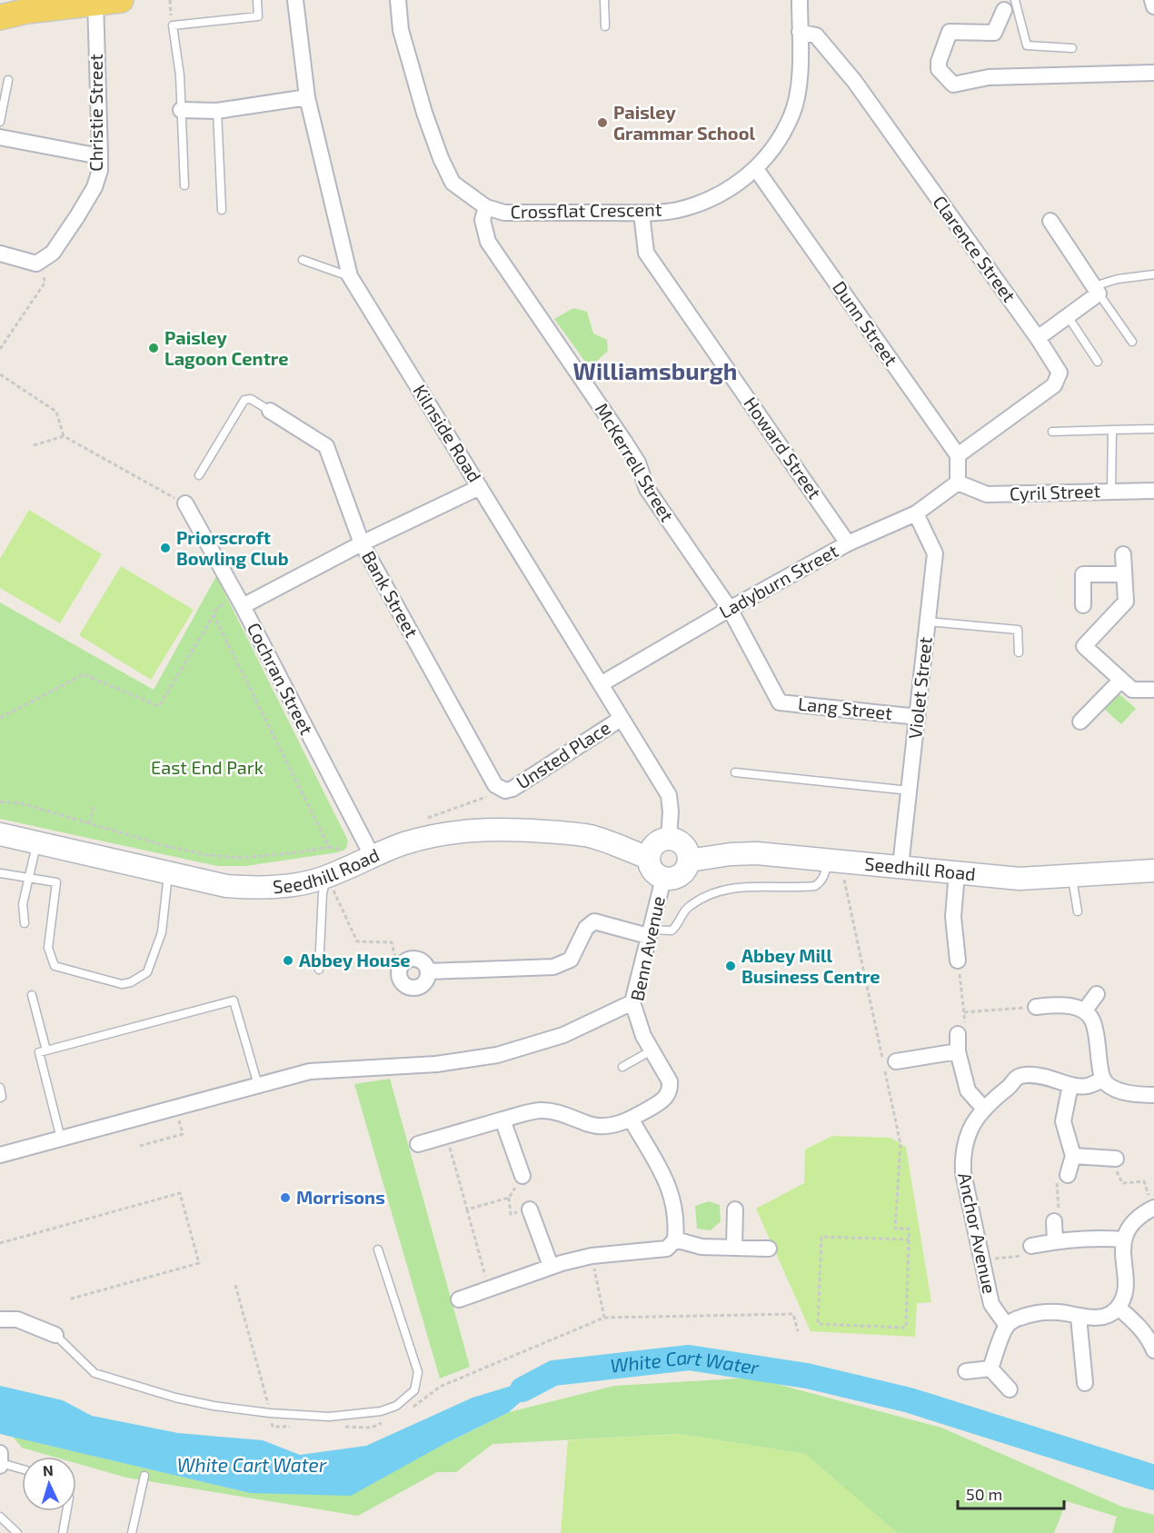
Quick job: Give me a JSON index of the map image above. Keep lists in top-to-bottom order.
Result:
{
  "streets": {
    "street": [
      "Christie Street",
      "Crossflat Crescent",
      "Clarence Street",
      "Dunn Street",
      "Kilnside Road",
      "Howard Street",
      "McKerrell Street",
      "Cyril Street",
      "Ladyburn Street",
      "Bank Street",
      "Cochran Street",
      "Violet Street",
      "Lang Street",
      "Unsted Place",
      "Seedhill Road",
      "Benn Avenue",
      "Anchor Avenue"
    ]
  },
  "crossings": [
    ["Crossflat Crescent", "Clarence Street"],
    ["Crossflat Crescent", "Dunn Street"],
    ["Crossflat Crescent", "Howard Street"],
    ["Crossflat Crescent", "McKerrell Street"],
    ["Clarence Street", "Dunn Street"],
    ["Kilnside Road", "Ladyburn Street"],
    ["Kilnside Road", "Unsted Place"],
    ["Kilnside Road", "Seedhill Road"],
    ["Kilnside Road", "Benn Avenue"],
    ["Howard Street", "Ladyburn Street"],
    ["McKerrell Street", "Ladyburn Street"],
    ["McKerrell Street", "Lang Street"],
    ["Cyril Street", "Ladyburn Street"],
    ["Ladyburn Street", "Violet Street"],
    ["Ladyburn Street", "Lang Street"],
    ["Bank Street", "Unsted Place"],
    ["Cochran Street", "Seedhill Road"],
    ["Violet Street", "Lang Street"],
    ["Violet Street", "Seedhill Road"],
    ["Seedhill Road", "Benn Avenue"]
  ],
  "districts": ["Williamsburgh"],
  "water": ["White Cart Water"],
  "parks": ["East End Park"],
  "places": [
    "Paisley Grammar School",
    "Paisley Lagoon Centre",
    "Priorscroft Bowling Club",
    "Abbey House",
    "Abbey Mill Business Centre",
    "Morrisons"
  ],
  "scale_bar": "50 m",
  "north": "top"
}
